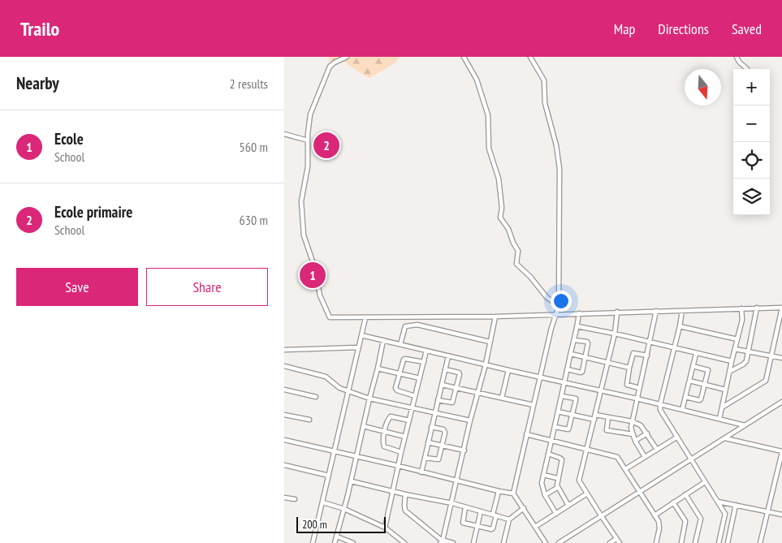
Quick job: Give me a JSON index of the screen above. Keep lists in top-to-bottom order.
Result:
{
  "scale_bar": "200 m",
  "north": "bottom",
  "page": {
    "header": "Trailo",
    "nav": ["Map", "Directions", "Saved"],
    "heading": ["Nearby", "2 results"],
    "map_buttons": ["+", "−"],
    "list": [
      {
        "mark": "1",
        "name": "Ecole",
        "note": "School",
        "value": "560 m"
      },
      {
        "mark": "2",
        "name": "Ecole primaire",
        "note": "School",
        "value": "630 m"
      }
    ],
    "pins": ["2", "1"],
    "buttons": ["Save", "Share"],
    "scale": "200 m"
  }
}
